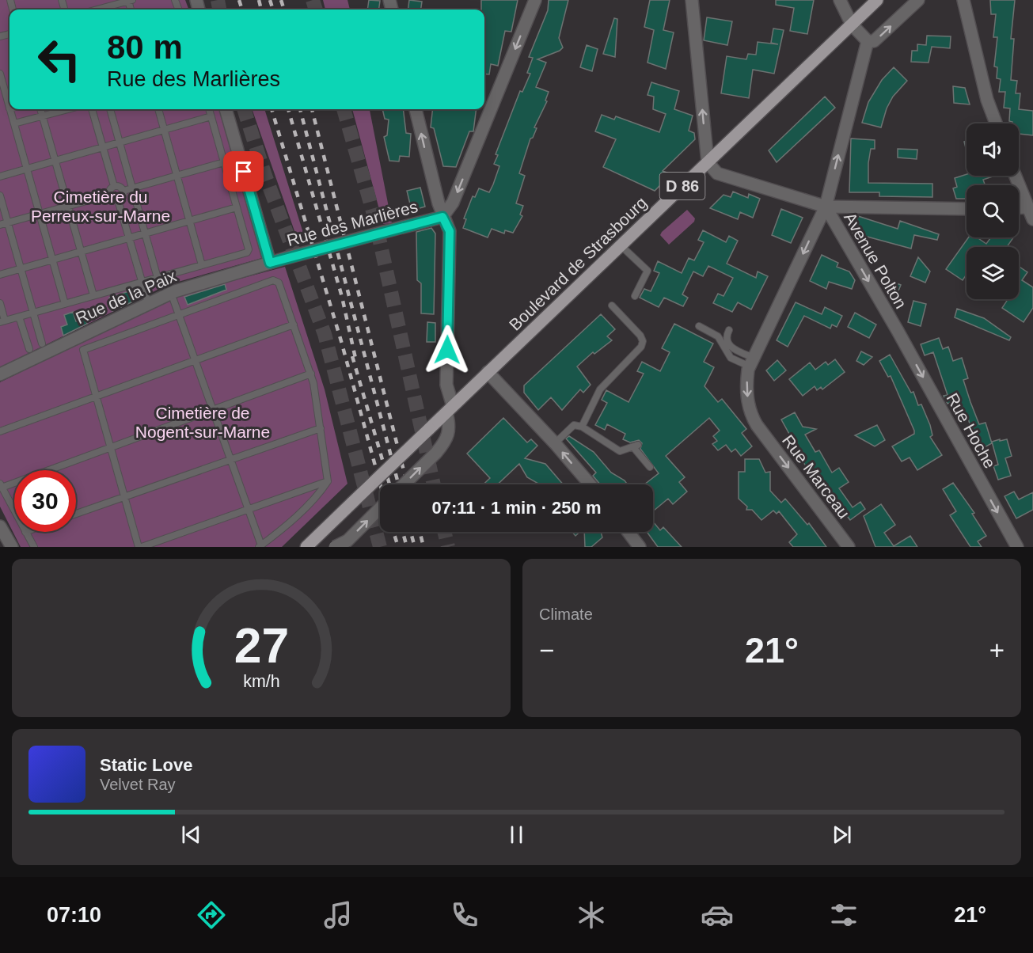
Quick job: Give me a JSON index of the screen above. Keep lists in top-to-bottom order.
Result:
{
  "streets": {
    "main road": ["D 86", "Boulevard de Strasbourg"],
    "street": [
      "Rue des Marlières",
      "Avenue Polton",
      "Rue de la Paix",
      "Rue Hoche",
      "Rue Marceau"
    ]
  },
  "crossings": [
    ["Rue des Marlières", "Rue de la Paix"],
    ["Avenue Polton", "Rue Hoche"],
    ["Avenue Polton", "Rue Marceau"]
  ],
  "one_way": ["Avenue Polton", "Rue Hoche"],
  "parks": ["Cimetière du Perreux-sur-Marne", "Cimetière de Nogent-sur-Marne"],
  "page": {
    "turn": ["80 m", "Rue des Marlières"],
    "limit": "30",
    "trip": "07:11 · 1 min · 250 m",
    "tile": "Climate",
    "heat": ["−", "21°", "+"],
    "song": ["Static Love", "Velvet Ray"],
    "tabs": ["07:10", "21°"],
    "gauge": ["27", "km/h"]
  }
}
